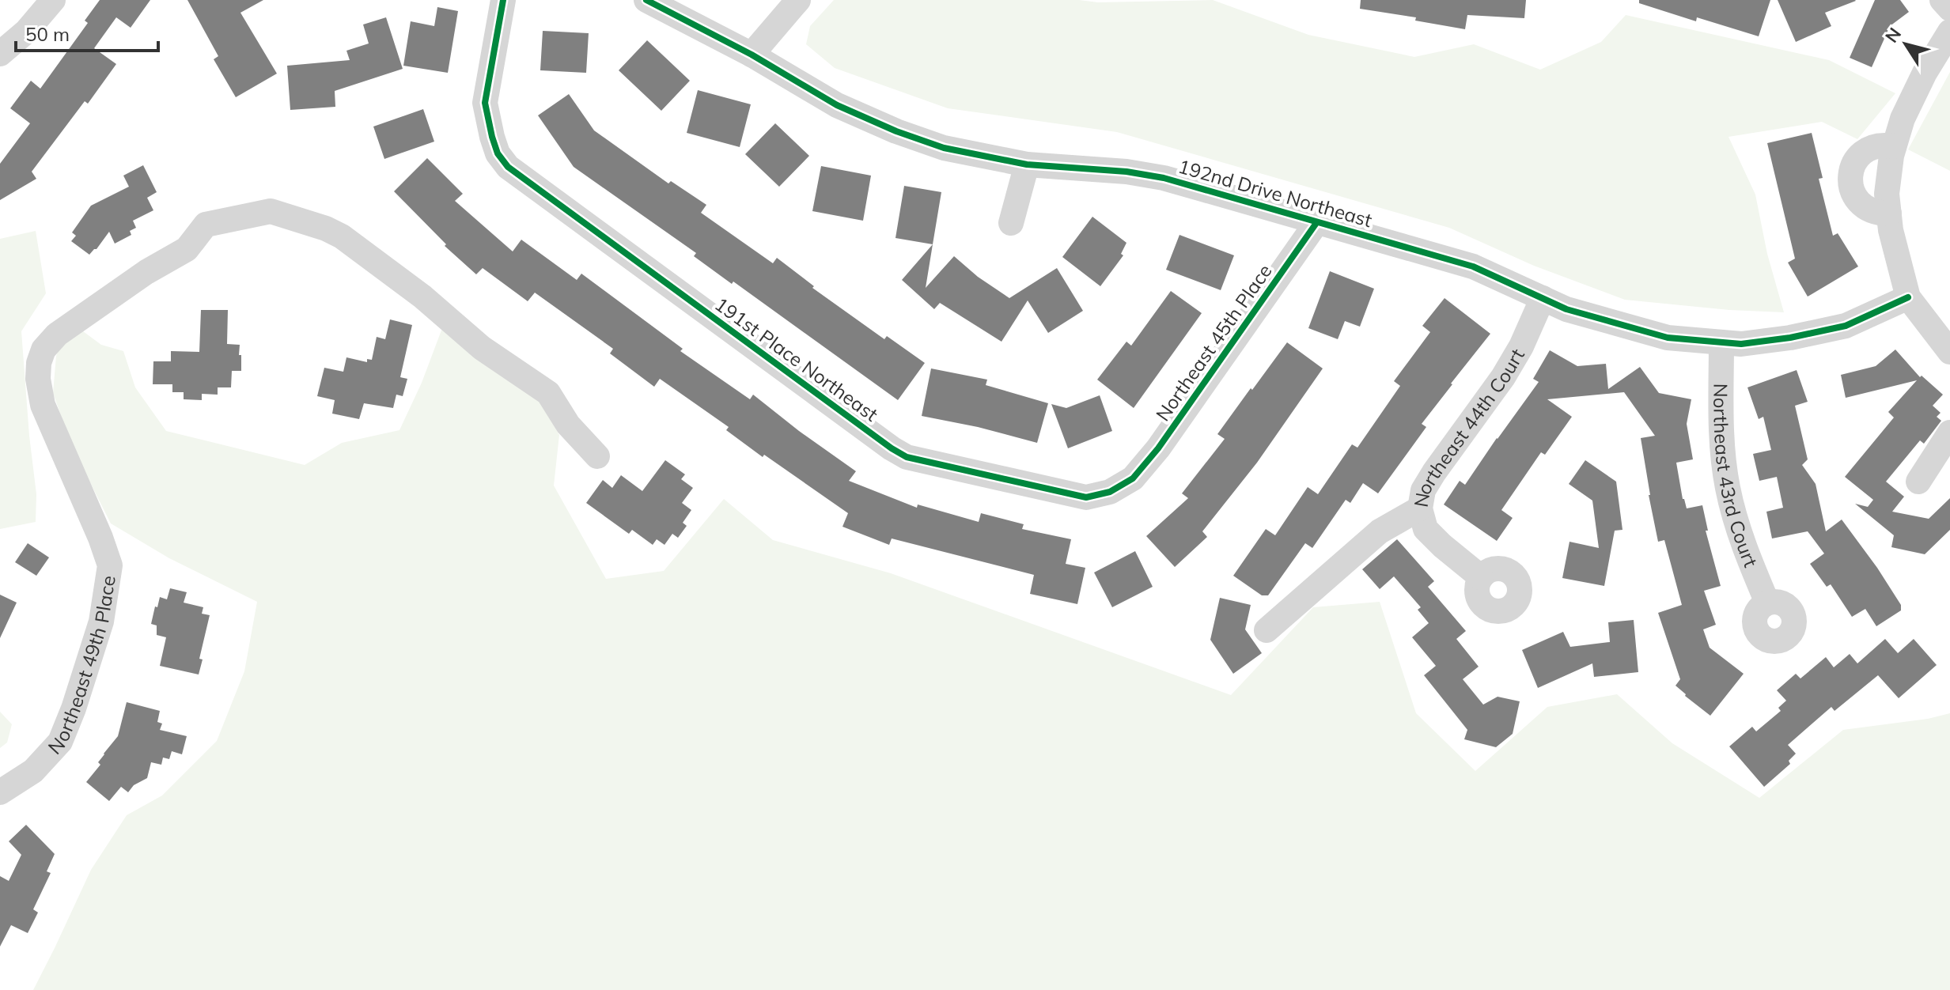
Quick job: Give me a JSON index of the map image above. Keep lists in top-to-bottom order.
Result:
{
  "streets": {
    "street": [
      "192nd Drive Northeast",
      "Northeast 45th Place",
      "191st Place Northeast",
      "Northeast 44th Court",
      "Northeast 43rd Court",
      "Northeast 49th Place"
    ]
  },
  "crossings": [
    ["192nd Drive Northeast", "Northeast 45th Place"],
    ["192nd Drive Northeast", "Northeast 44th Court"],
    ["192nd Drive Northeast", "Northeast 43rd Court"],
    ["Northeast 45th Place", "191st Place Northeast"]
  ],
  "scale_bar": "50 m",
  "north": "top left"
}
